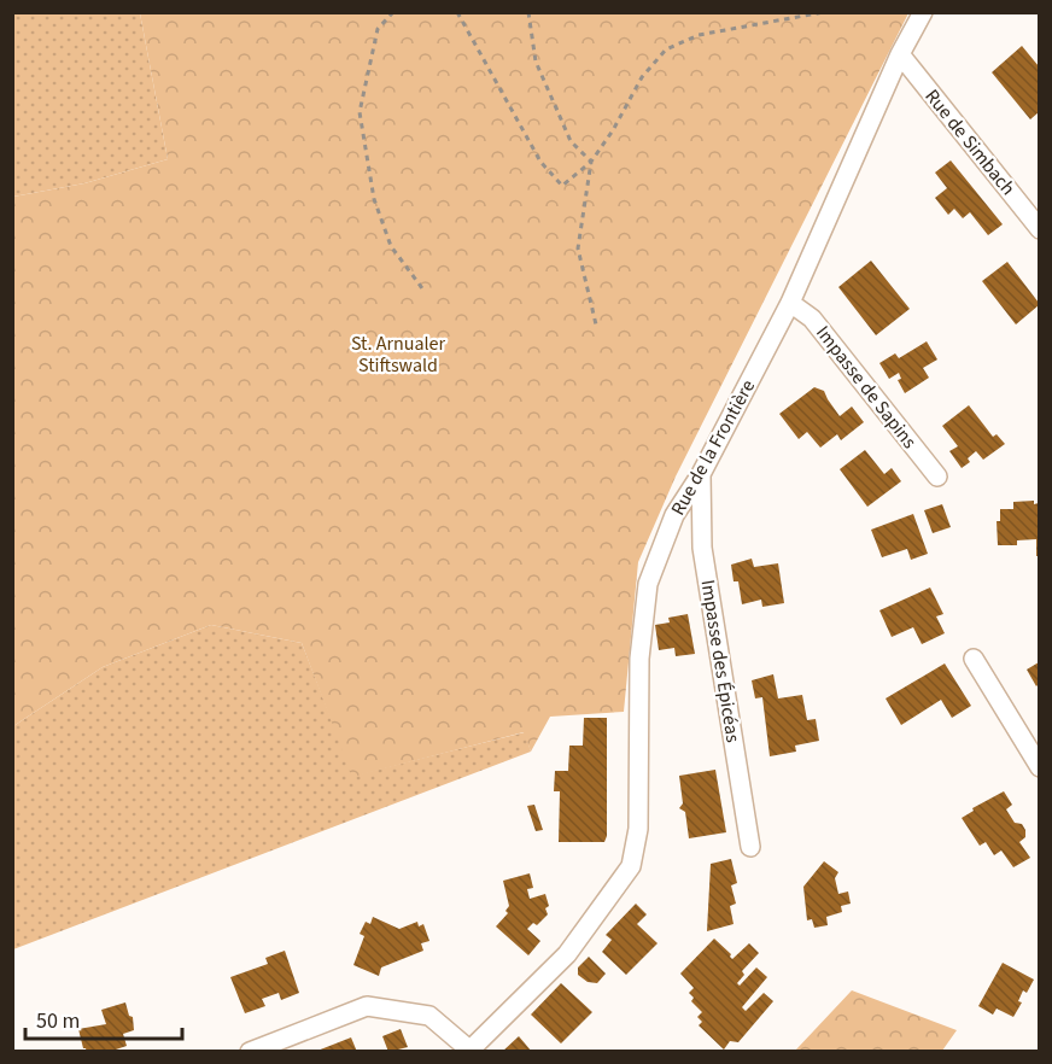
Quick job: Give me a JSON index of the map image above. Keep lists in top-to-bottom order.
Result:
{
  "streets": {
    "street": [
      "Rue de Simbach",
      "Impasse de Sapins",
      "Rue de la Frontière",
      "Impasse des Épicéas"
    ]
  },
  "crossings": [
    ["Rue de Simbach", "Rue de la Frontière"],
    ["Impasse de Sapins", "Rue de la Frontière"],
    ["Rue de la Frontière", "Impasse des Épicéas"]
  ],
  "parks": ["St. Arnualer Stiftswald"],
  "scale_bar": "50 m"
}
